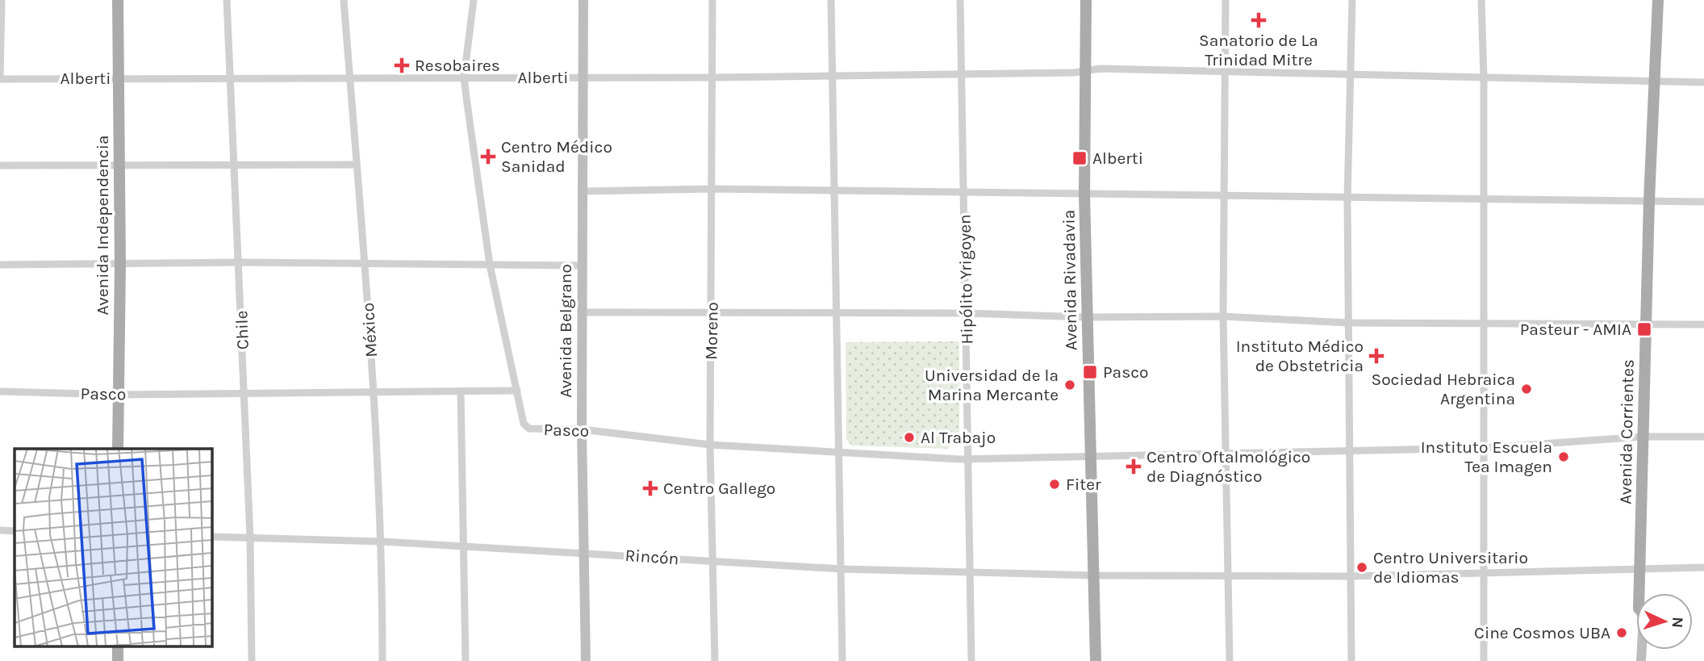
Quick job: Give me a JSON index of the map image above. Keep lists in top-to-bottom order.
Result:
{
  "streets": {
    "main road": [
      "Avenida Independencia",
      "Avenida Rivadavia",
      "Avenida Belgrano",
      "Avenida Corrientes"
    ],
    "street": [
      "Alberti",
      "Hipólito Yrigoyen",
      "Chile",
      "México",
      "Moreno",
      "Pasco",
      "Rincón"
    ]
  },
  "crossings": [
    ["Alberti", "Avenida Independencia"],
    ["Alberti", "Hipólito Yrigoyen"],
    ["Alberti", "Avenida Rivadavia"],
    ["Alberti", "Chile"],
    ["Alberti", "México"],
    ["Alberti", "Avenida Belgrano"],
    ["Alberti", "Moreno"],
    ["Alberti", "Avenida Corrientes"],
    ["Avenida Independencia", "Pasco"],
    ["Hipólito Yrigoyen", "Pasco"],
    ["Hipólito Yrigoyen", "Rincón"],
    ["Avenida Rivadavia", "Pasco"],
    ["Avenida Rivadavia", "Rincón"],
    ["Chile", "Pasco"],
    ["Chile", "Rincón"],
    ["México", "Pasco"],
    ["México", "Rincón"],
    ["Avenida Belgrano", "Pasco"],
    ["Avenida Belgrano", "Rincón"],
    ["Moreno", "Pasco"],
    ["Moreno", "Rincón"],
    ["Pasco", "Avenida Corrientes"],
    ["Avenida Corrientes", "Rincón"]
  ],
  "places": {
    "health": [
      "Sanatorio de La Trinidad Mitre",
      "Resobaires",
      "Centro Médico Sanidad",
      "Instituto Médico de Obstetricia",
      "Centro Oftalmológico de Diagnóstico",
      "Centro Gallego"
    ],
    "transit": ["Alberti", "Pasteur - AMIA", "Pasco"],
    "other": [
      "Universidad de la Marina Mercante",
      "Sociedad Hebraica Argentina",
      "Al Trabajo",
      "Instituto Escuela Tea Imagen",
      "Fiter",
      "Centro Universitario de Idiomas",
      "Cine Cosmos UBA"
    ]
  },
  "north": "right"
}
